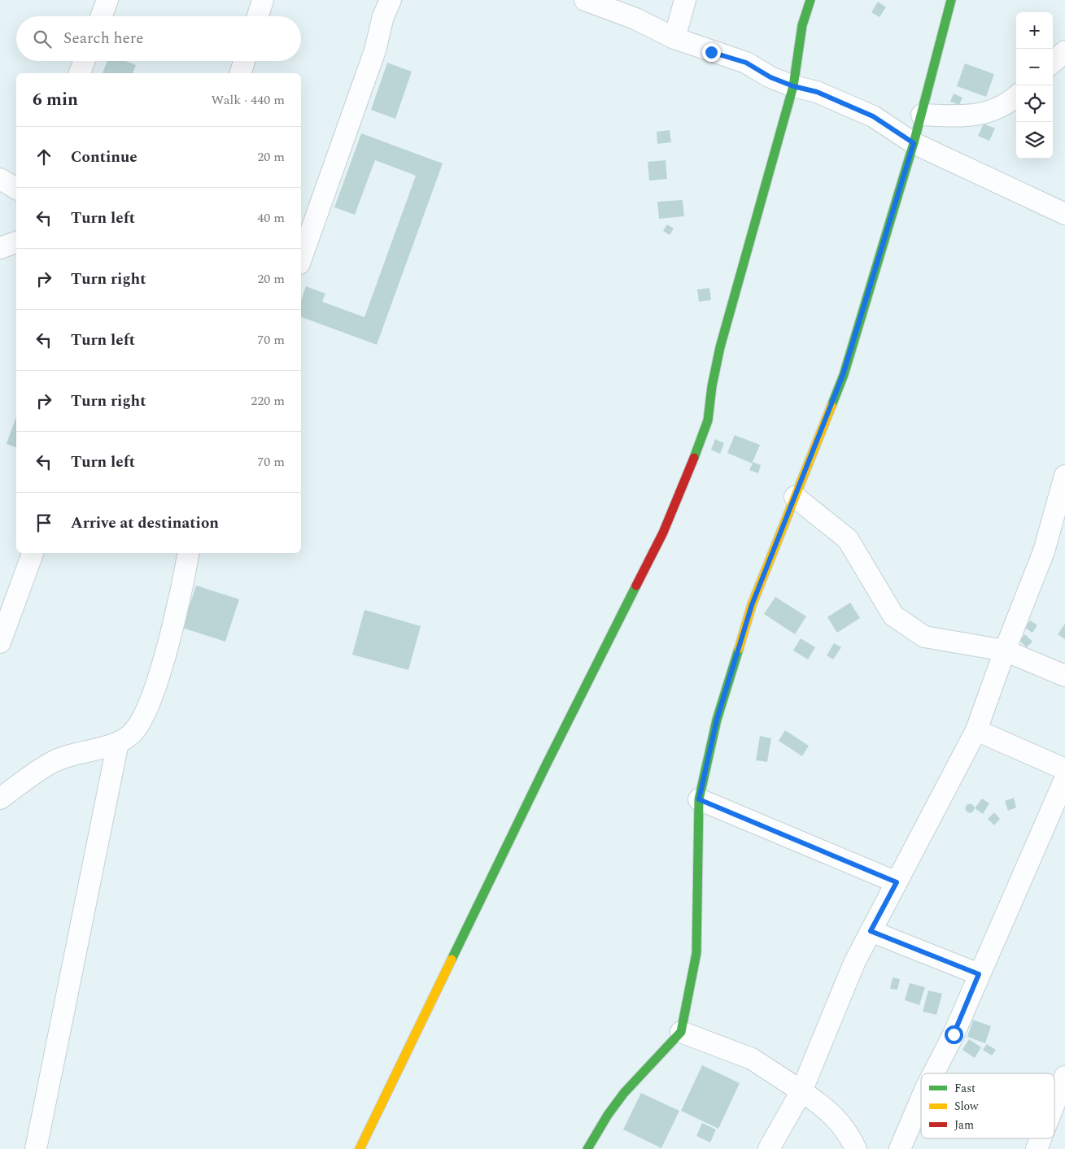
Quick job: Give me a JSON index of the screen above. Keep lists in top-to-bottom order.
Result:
{
  "legend": ["Fast", "Slow", "Jam"],
  "page": {
    "map_buttons": ["+", "−"],
    "search": "Search here",
    "heading": ["6 min", "Walk · 440 m"],
    "list": [
      ["Continue", "20 m"],
      ["Turn left", "40 m"],
      ["Turn right", "20 m"],
      ["Turn left", "70 m"],
      ["Turn right", "220 m"],
      ["Turn left", "70 m"],
      "Arrive at destination"
    ]
  }
}
